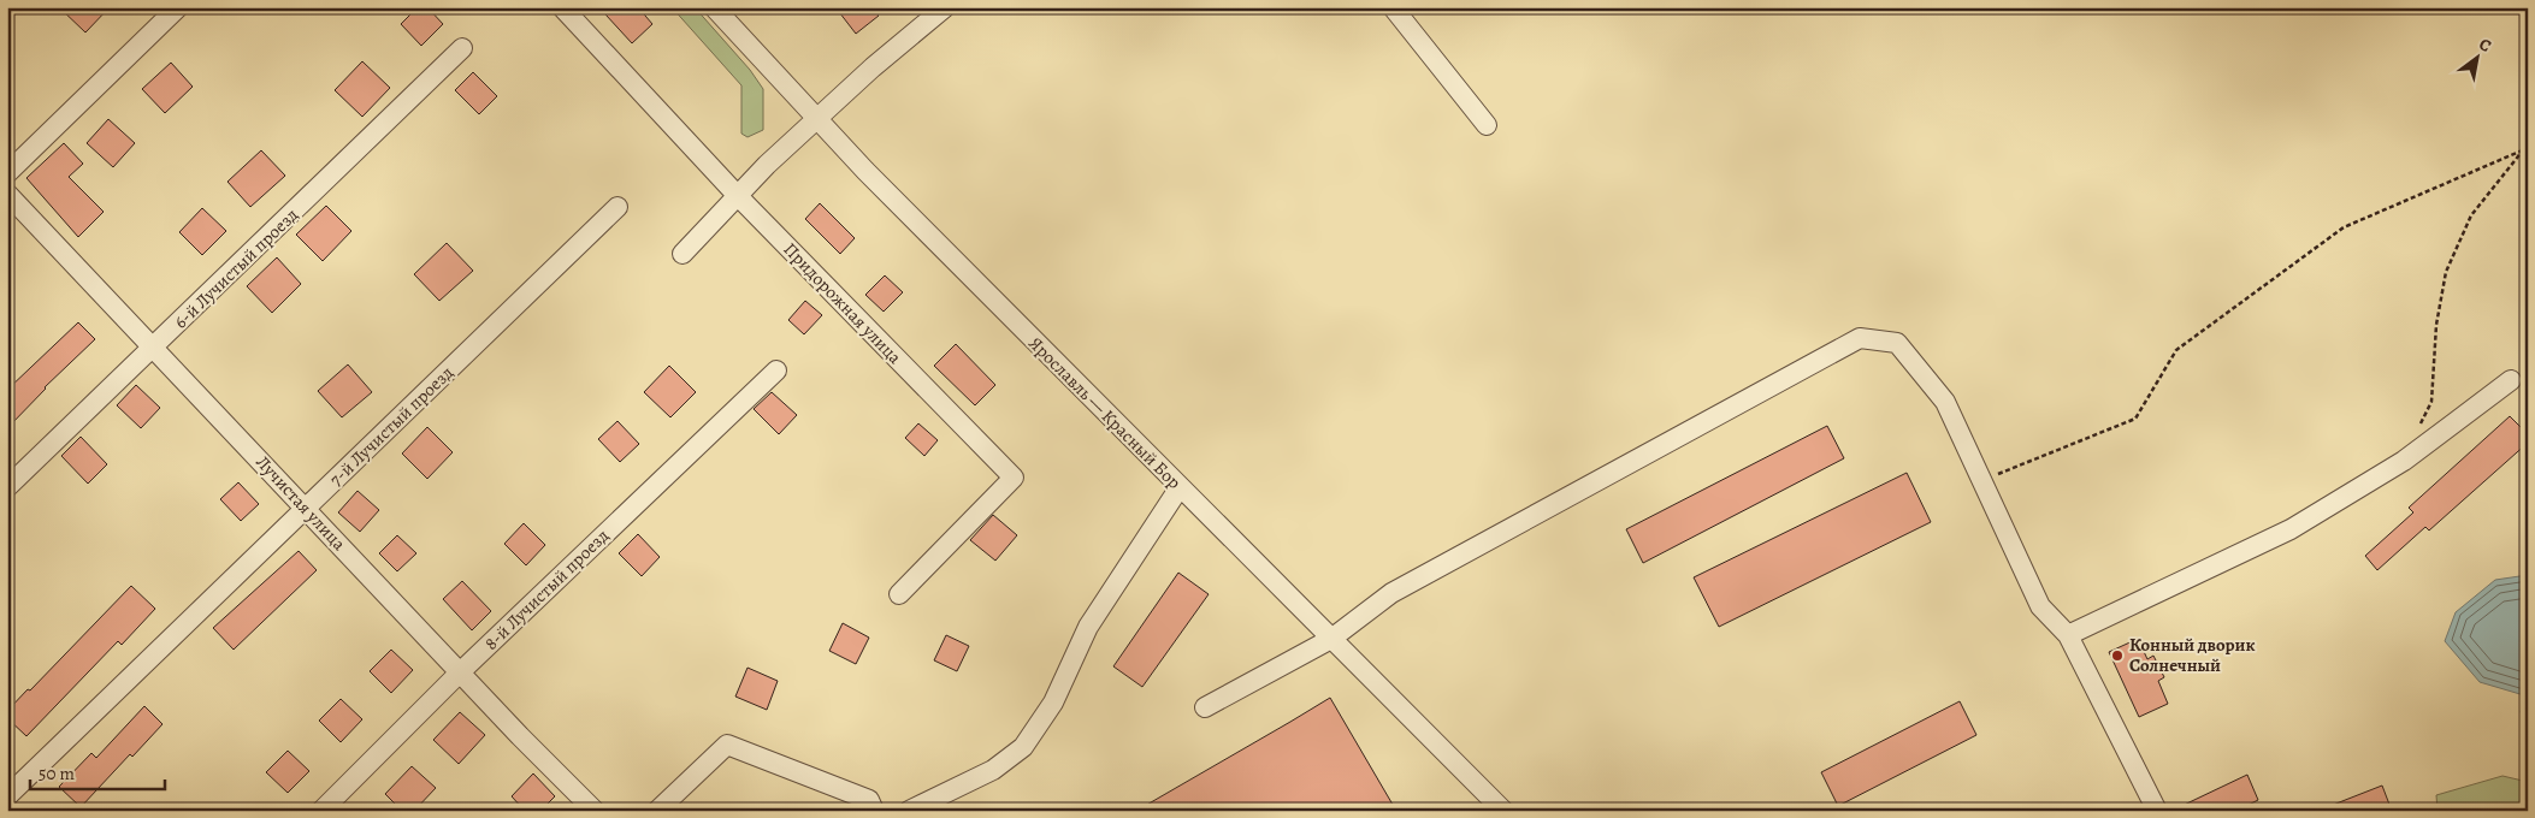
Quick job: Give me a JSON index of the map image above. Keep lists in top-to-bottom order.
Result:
{
  "streets": {
    "street": [
      "6-й Лучистый проезд",
      "Придорожная улица",
      "Ярославль — Красный Бор",
      "7-й Лучистый проезд",
      "Лучистая улица",
      "8-й Лучистый проезд"
    ]
  },
  "crossings": [
    ["6-й Лучистый проезд", "Лучистая улица"],
    ["7-й Лучистый проезд", "Лучистая улица"],
    ["Лучистая улица", "8-й Лучистый проезд"]
  ],
  "places": ["Конный дворик Солнечный"],
  "scale_bar": "50 m",
  "north": "top right"
}
